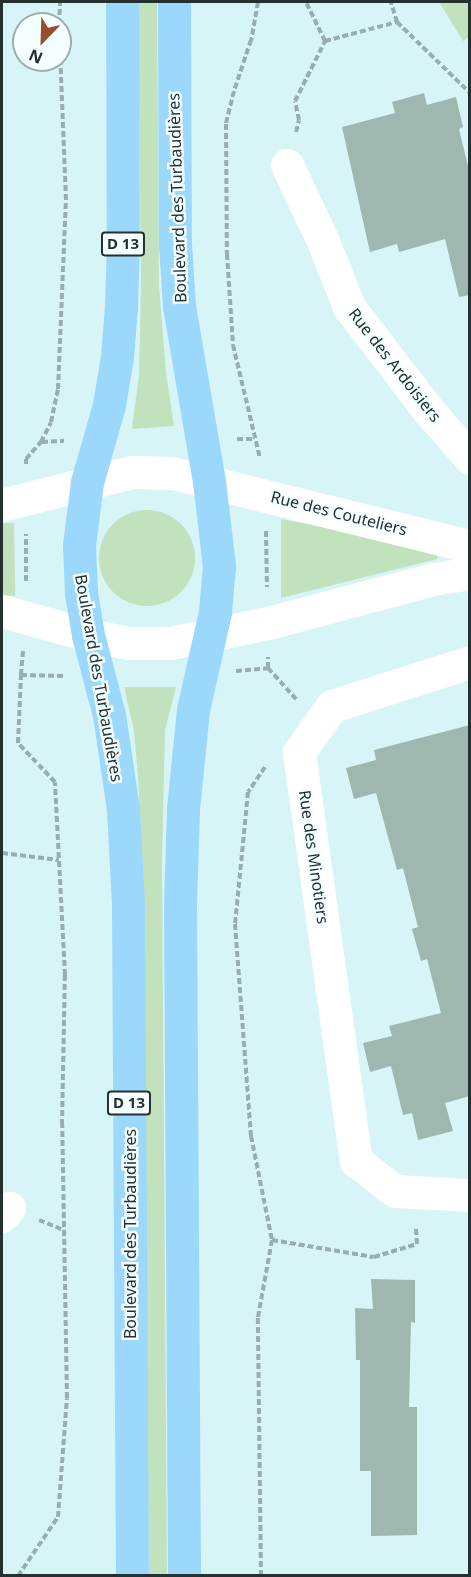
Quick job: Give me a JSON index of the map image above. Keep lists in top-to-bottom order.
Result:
{
  "streets": {
    "main road": ["Boulevard des Turbaudières", "D 13"],
    "street": ["Rue des Ardoisiers", "Rue des Couteliers", "Rue des Minotiers"]
  },
  "crossings": [
    ["Boulevard des Turbaudières", "Rue des Couteliers"]
  ],
  "north": "bottom left"
}
